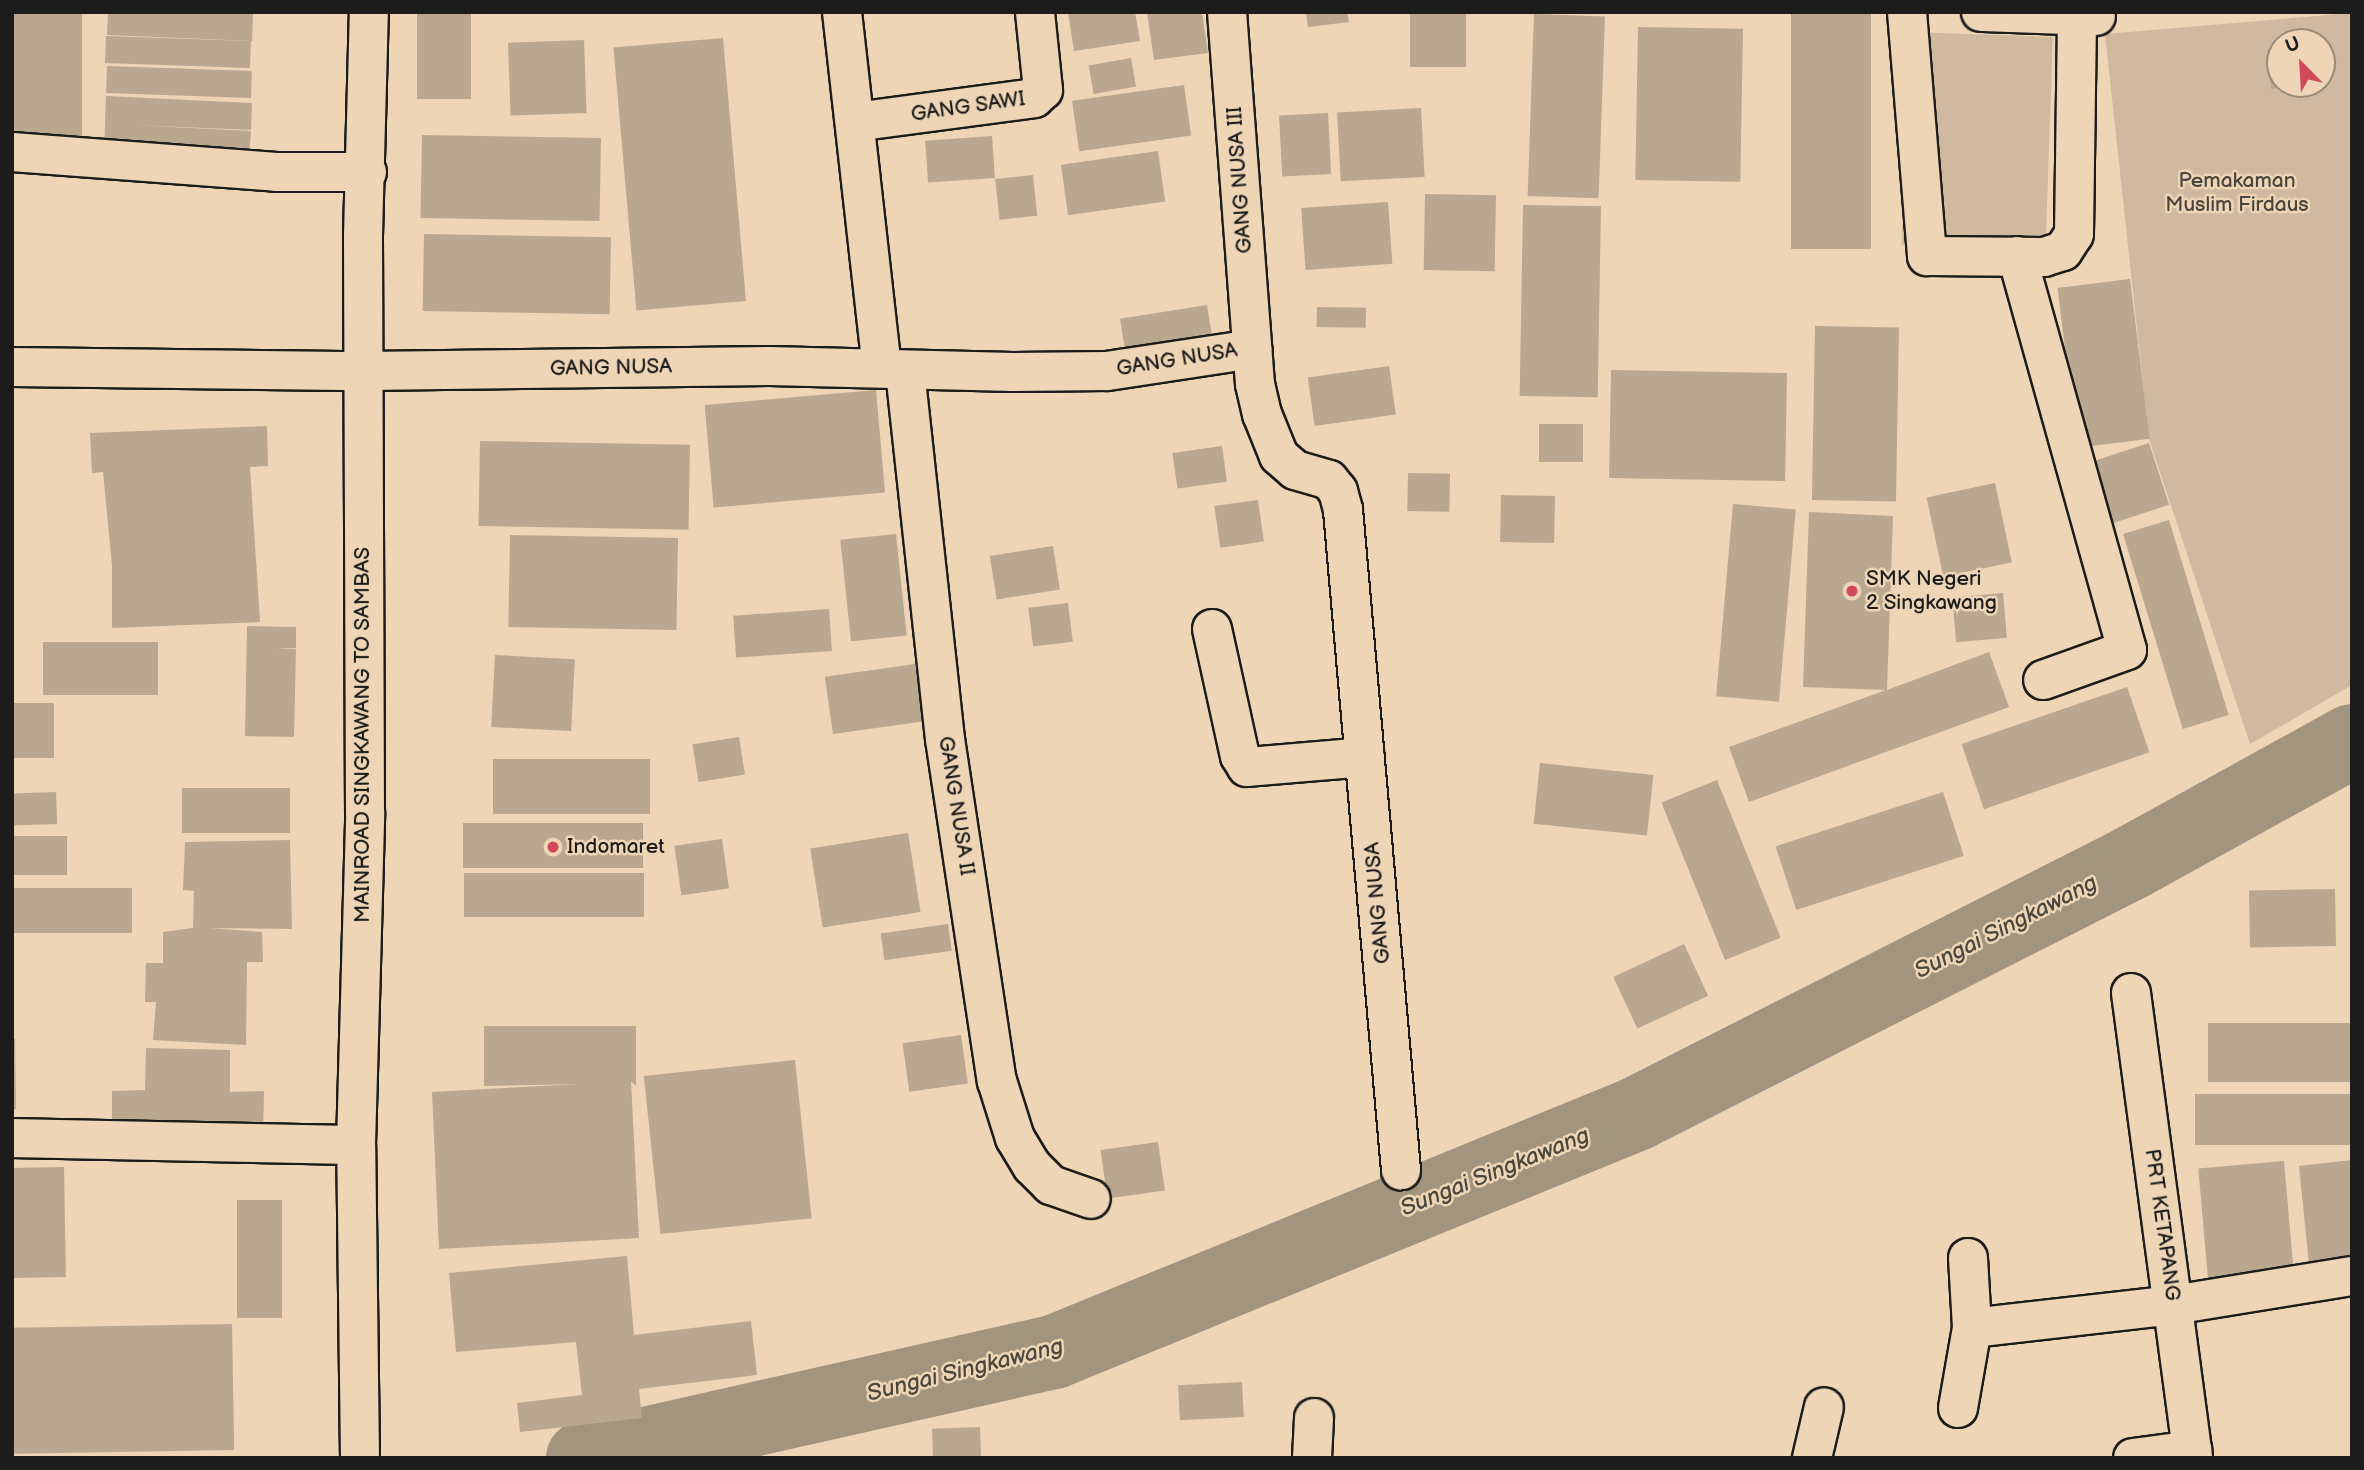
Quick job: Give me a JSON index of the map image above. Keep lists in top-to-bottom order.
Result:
{
  "streets": {
    "street": [
      "GANG SAWI",
      "GANG NUSA III",
      "GANG NUSA",
      "MAINROAD SINGKAWANG TO SAMBAS",
      "GANG NUSA II",
      "PRT KETAPANG"
    ]
  },
  "crossings": [
    ["GANG SAWI", "GANG NUSA II"],
    ["GANG NUSA III", "GANG NUSA"],
    ["GANG NUSA", "MAINROAD SINGKAWANG TO SAMBAS"],
    ["GANG NUSA", "GANG NUSA II"]
  ],
  "water": ["Sungai Singkawang"],
  "parks": ["Pemakaman Muslim Firdaus"],
  "places": ["SMK Negeri 2 Singkawang", "Indomaret"],
  "north": "top left"
}
